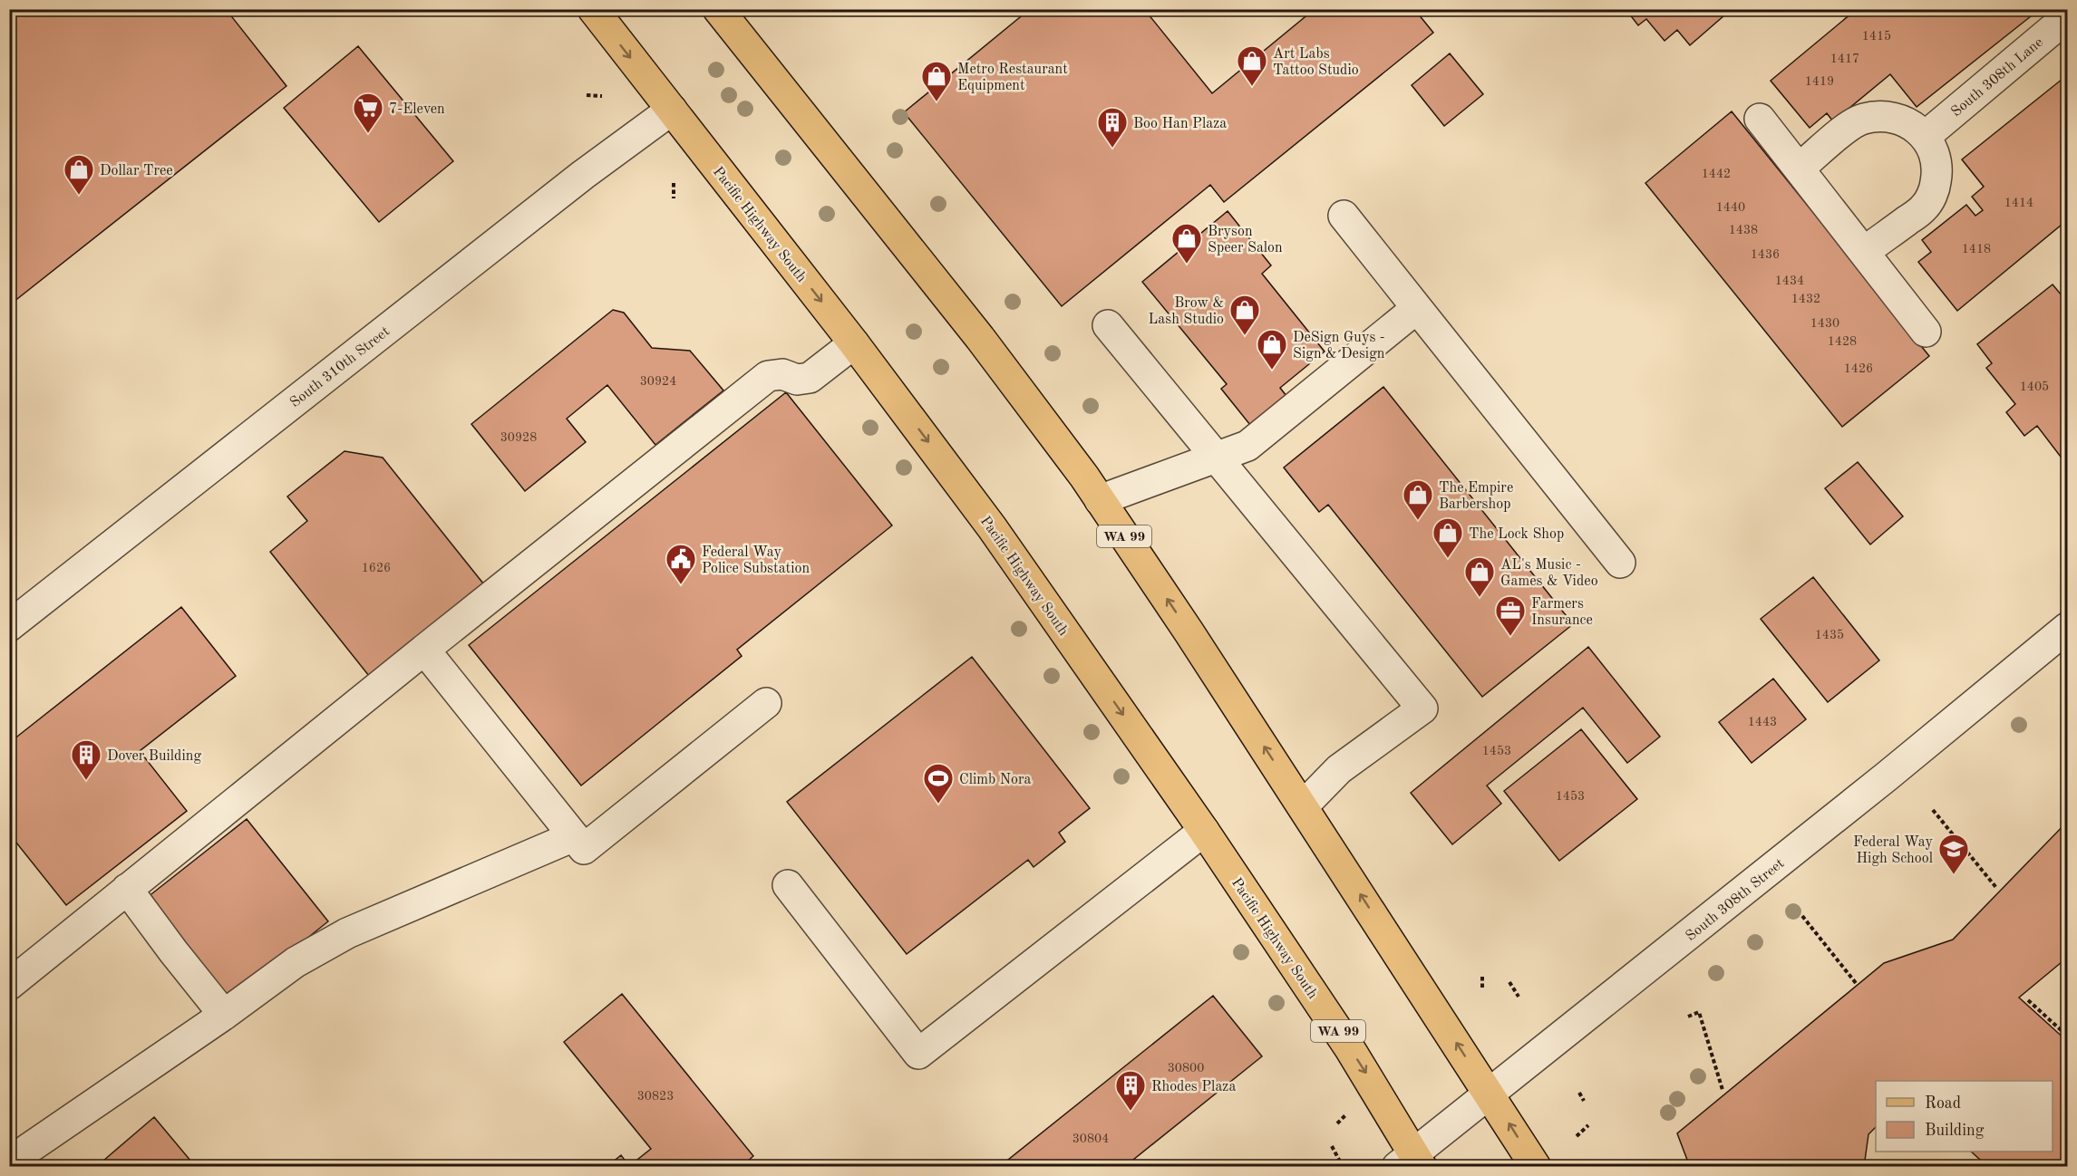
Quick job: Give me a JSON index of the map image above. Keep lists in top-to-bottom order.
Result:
{
  "streets": {
    "main road": ["Pacific Highway South", "WA 99"],
    "street": ["South 308th Lane", "South 310th Street", "South 308th Street"]
  },
  "crossings": [
    ["Pacific Highway South", "South 310th Street"],
    ["Pacific Highway South", "South 308th Street"],
    ["WA 99", "South 308th Street"]
  ],
  "places": {
    "shop": [
      "Art Labs Tattoo Studio",
      "Metro Restaurant Equipment",
      "Dollar Tree",
      "Bryson Speer Salon",
      "Brow & Lash Studio",
      "DeSign Guys - Sign & Design",
      "The Empire Barbershop",
      "The Lock Shop",
      "AL's Music - Games & Video"
    ],
    "supermarket": ["7-Eleven"],
    "building": ["Boo Han Plaza", "Dover Building", "Rhodes Plaza"],
    "public building": ["Federal Way Police Substation"],
    "office": ["Farmers Insurance"],
    "sports": ["Climb Nora"],
    "school or university": ["Federal Way High School"]
  },
  "house_numbers": [
    "1415",
    "1417",
    "1419",
    "1442",
    "1414",
    "1440",
    "1438",
    "1418",
    "1436",
    "1434",
    "1432",
    "1430",
    "1428",
    "1426",
    "30924",
    "1405",
    "30928",
    "1626",
    "1435",
    "1443",
    "1453",
    "1453",
    "30800",
    "30823",
    "30804"
  ],
  "legend": ["Road", "Building"]
}
